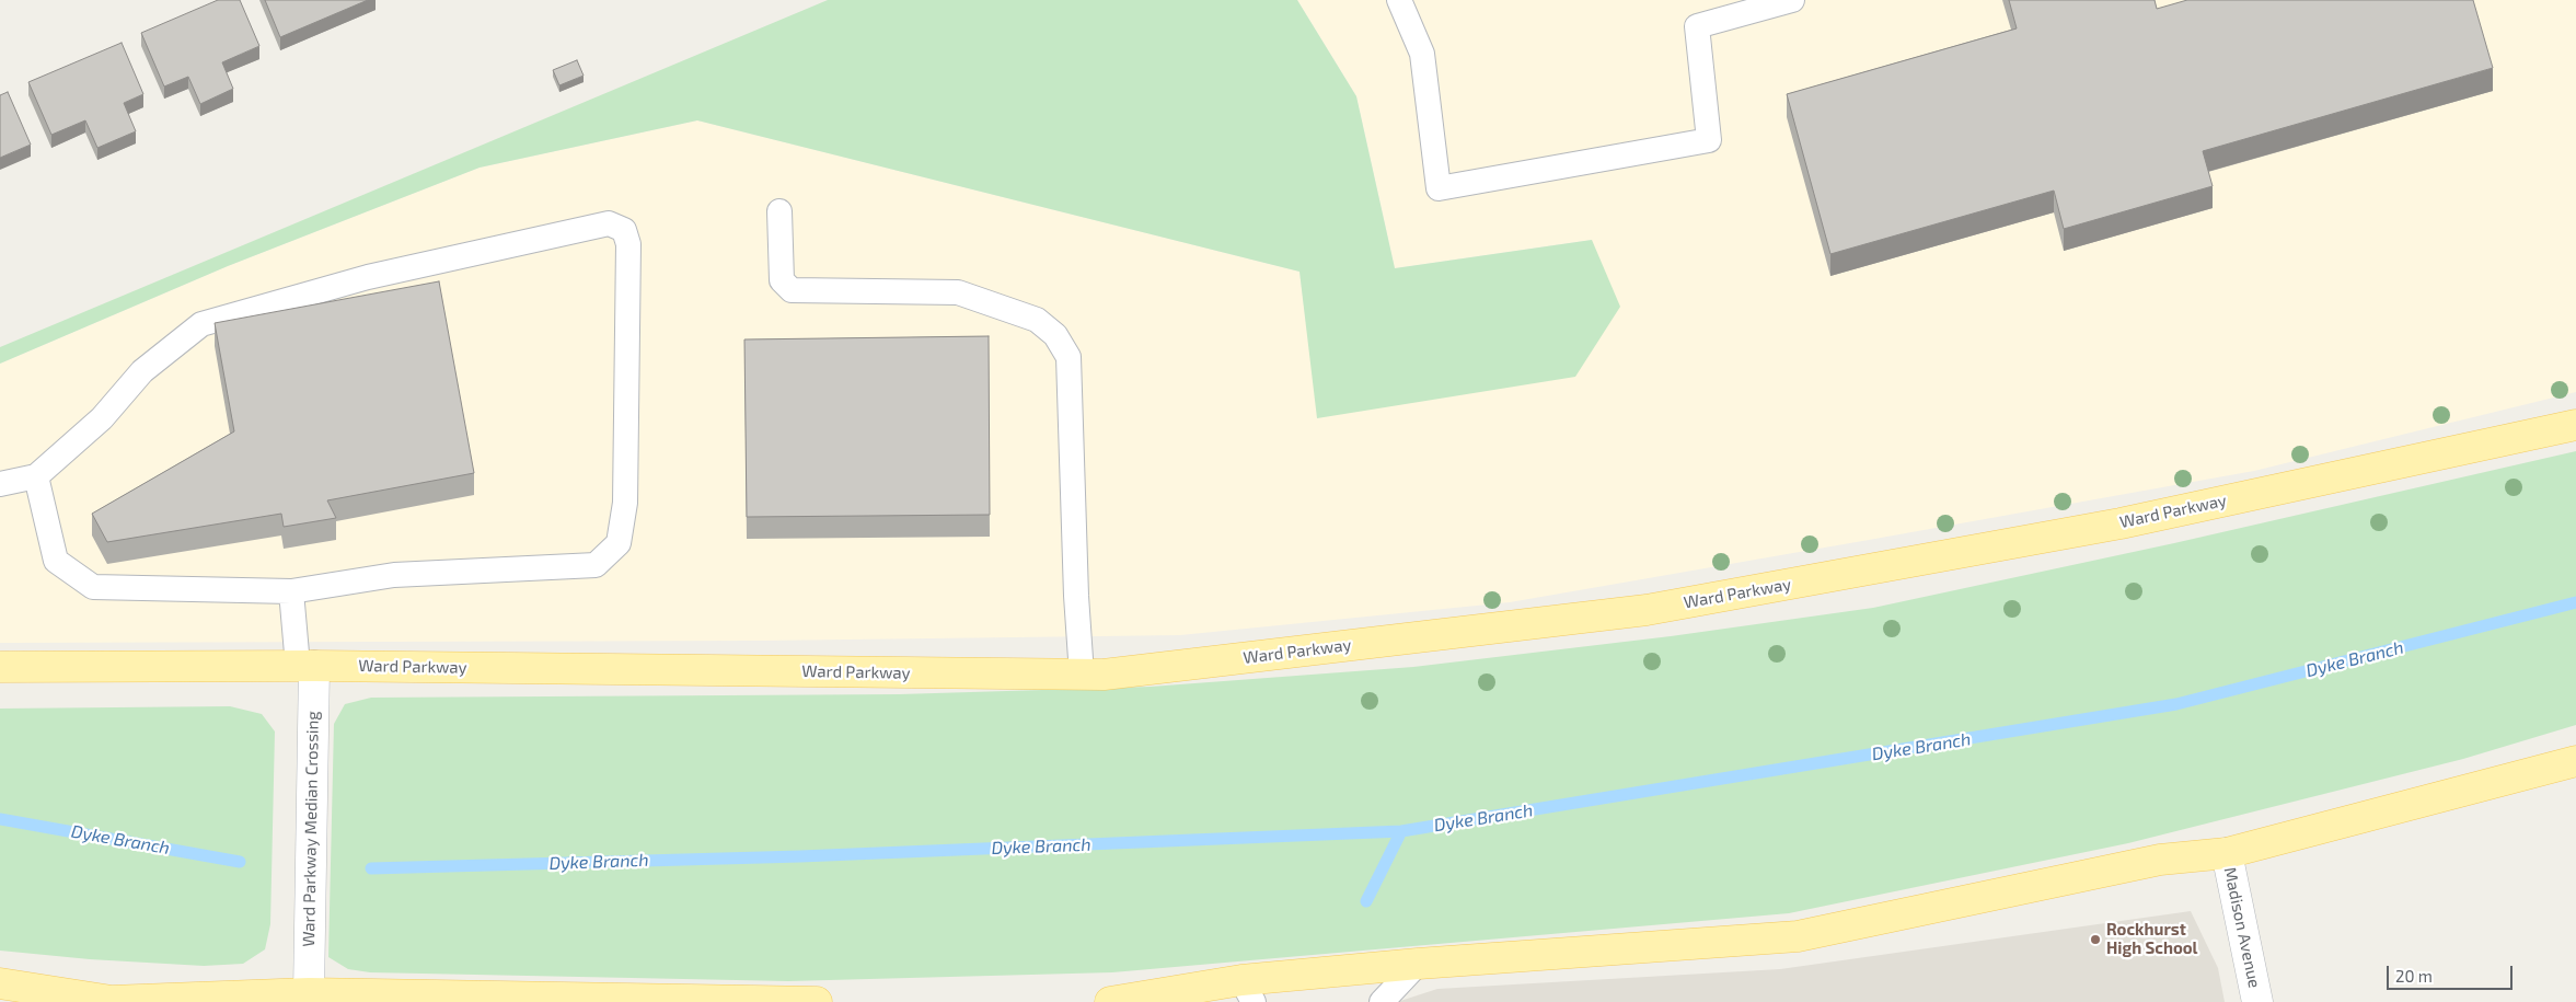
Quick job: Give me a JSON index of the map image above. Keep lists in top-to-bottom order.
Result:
{
  "streets": {
    "main road": ["Ward Parkway"],
    "street": ["Ward Parkway Median Crossing", "Madison Avenue"]
  },
  "crossings": [
    ["Ward Parkway", "Ward Parkway Median Crossing"]
  ],
  "water": ["Dyke Branch"],
  "places": ["Rockhurst High School"],
  "scale_bar": "20 m"
}
